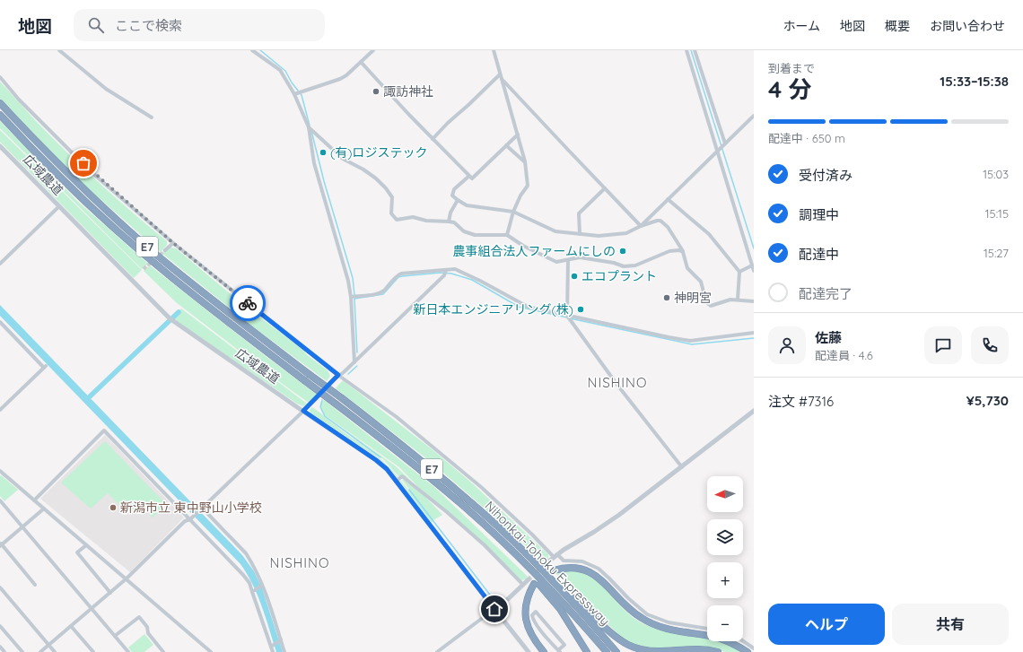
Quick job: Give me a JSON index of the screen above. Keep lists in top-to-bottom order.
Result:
{
  "streets": {
    "highway": ["E7", "Nihonkai-Tohoku Expressway"],
    "street": ["広域農道"]
  },
  "districts": ["NISHINO", "NISHINO"],
  "places": [
    "諏訪神社",
    "(有)ロジステック",
    "農事組合法人ファームにしの",
    "エコプラント",
    "神明宮",
    "新日本エンジニアリング(株)",
    "新潟市立 東中野山小学校"
  ],
  "north": "left",
  "page": {
    "header": "地図",
    "search": "ここで検索",
    "nav": [
      "ホーム",
      "地図",
      "概要",
      "お問い合わせ"
    ],
    "heading": ["4 分", "到着まで", "15:33–15:38"],
    "panel": [
      "佐藤",
      "配達員 · 4.6",
      "注文 #7316",
      "¥5,730"
    ],
    "bar": "配達中 · 650 m",
    "list": [
      ["受付済み", "15:03"],
      ["調理中", "15:15"],
      ["配達中", "15:27"],
      "配達完了"
    ],
    "map_buttons": ["+", "−"],
    "buttons": ["ヘルプ", "共有"]
  }
}
